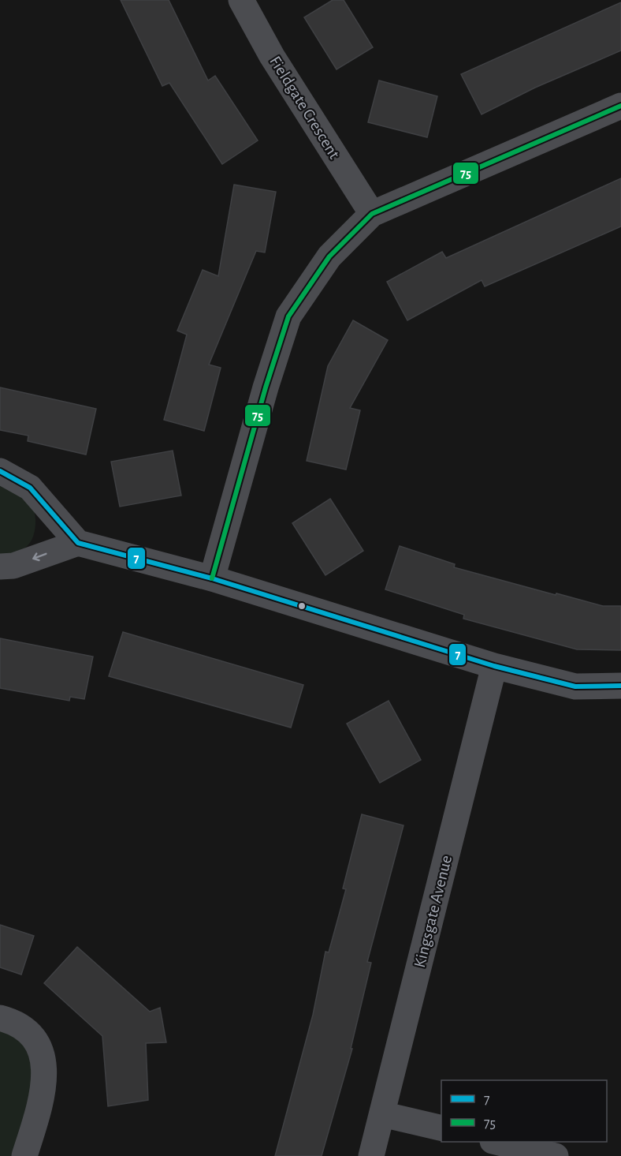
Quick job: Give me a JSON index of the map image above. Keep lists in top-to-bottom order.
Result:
{
  "streets": {
    "street": ["Fieldgate Crescent", "Kingsgate Avenue"]
  },
  "lines": ["transit line 75", "transit line 7"],
  "legend": ["7", "75"]
}
